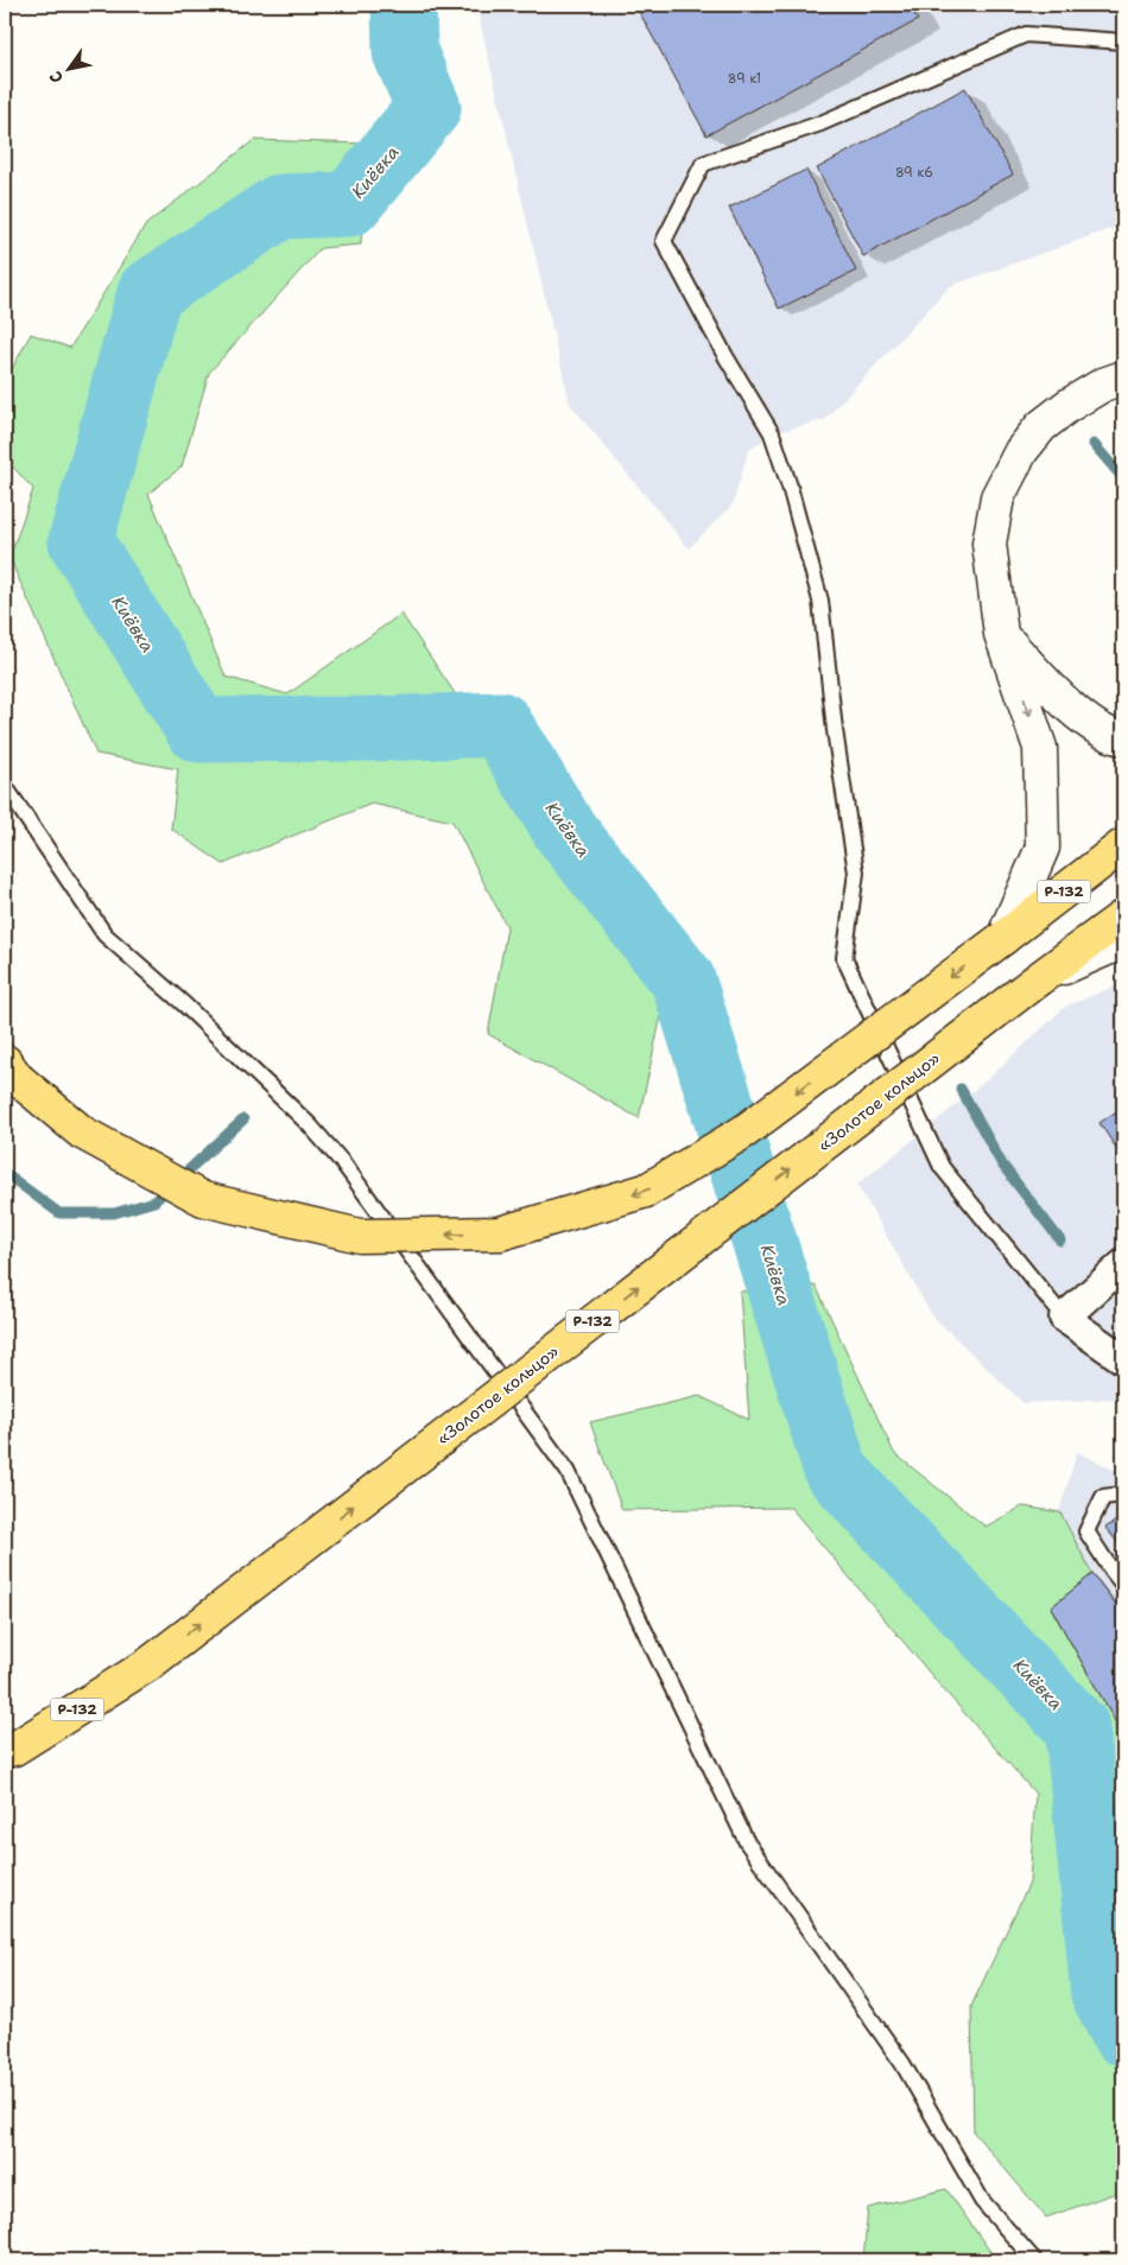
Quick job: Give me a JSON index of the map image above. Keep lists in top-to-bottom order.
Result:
{
  "streets": {
    "highway": ["Р-132", "«Золотое кольцо»"]
  },
  "one_way": ["«Золотое кольцо»"],
  "water": ["Киёвка"],
  "house_numbers": ["89 к1", "89 к6"],
  "north": "bottom left"
}
